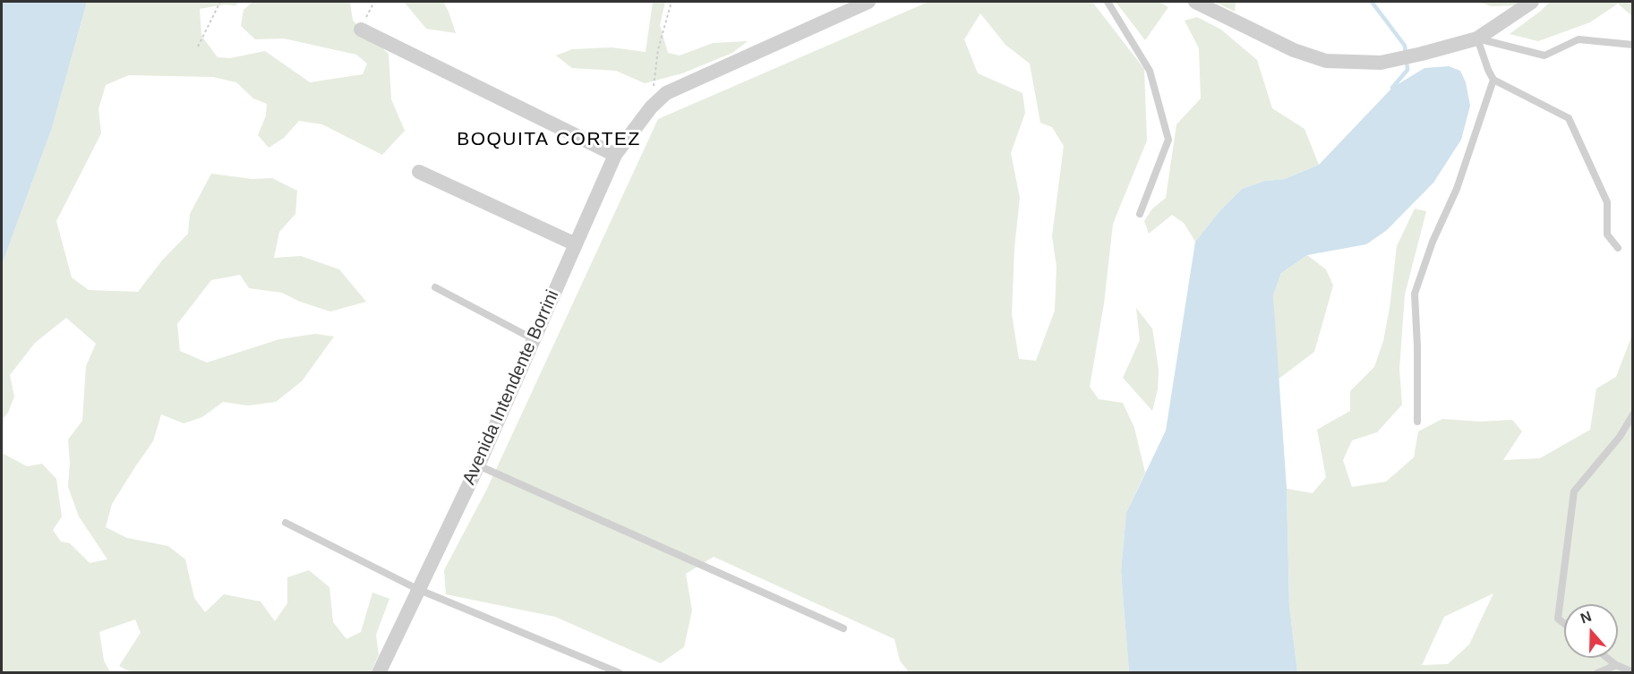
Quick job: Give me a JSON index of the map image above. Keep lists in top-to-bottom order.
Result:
{
  "streets": {
    "street": ["Avenida Intendente Borrini"]
  },
  "districts": ["BOQUITA CORTEZ"],
  "north": "top"
}
